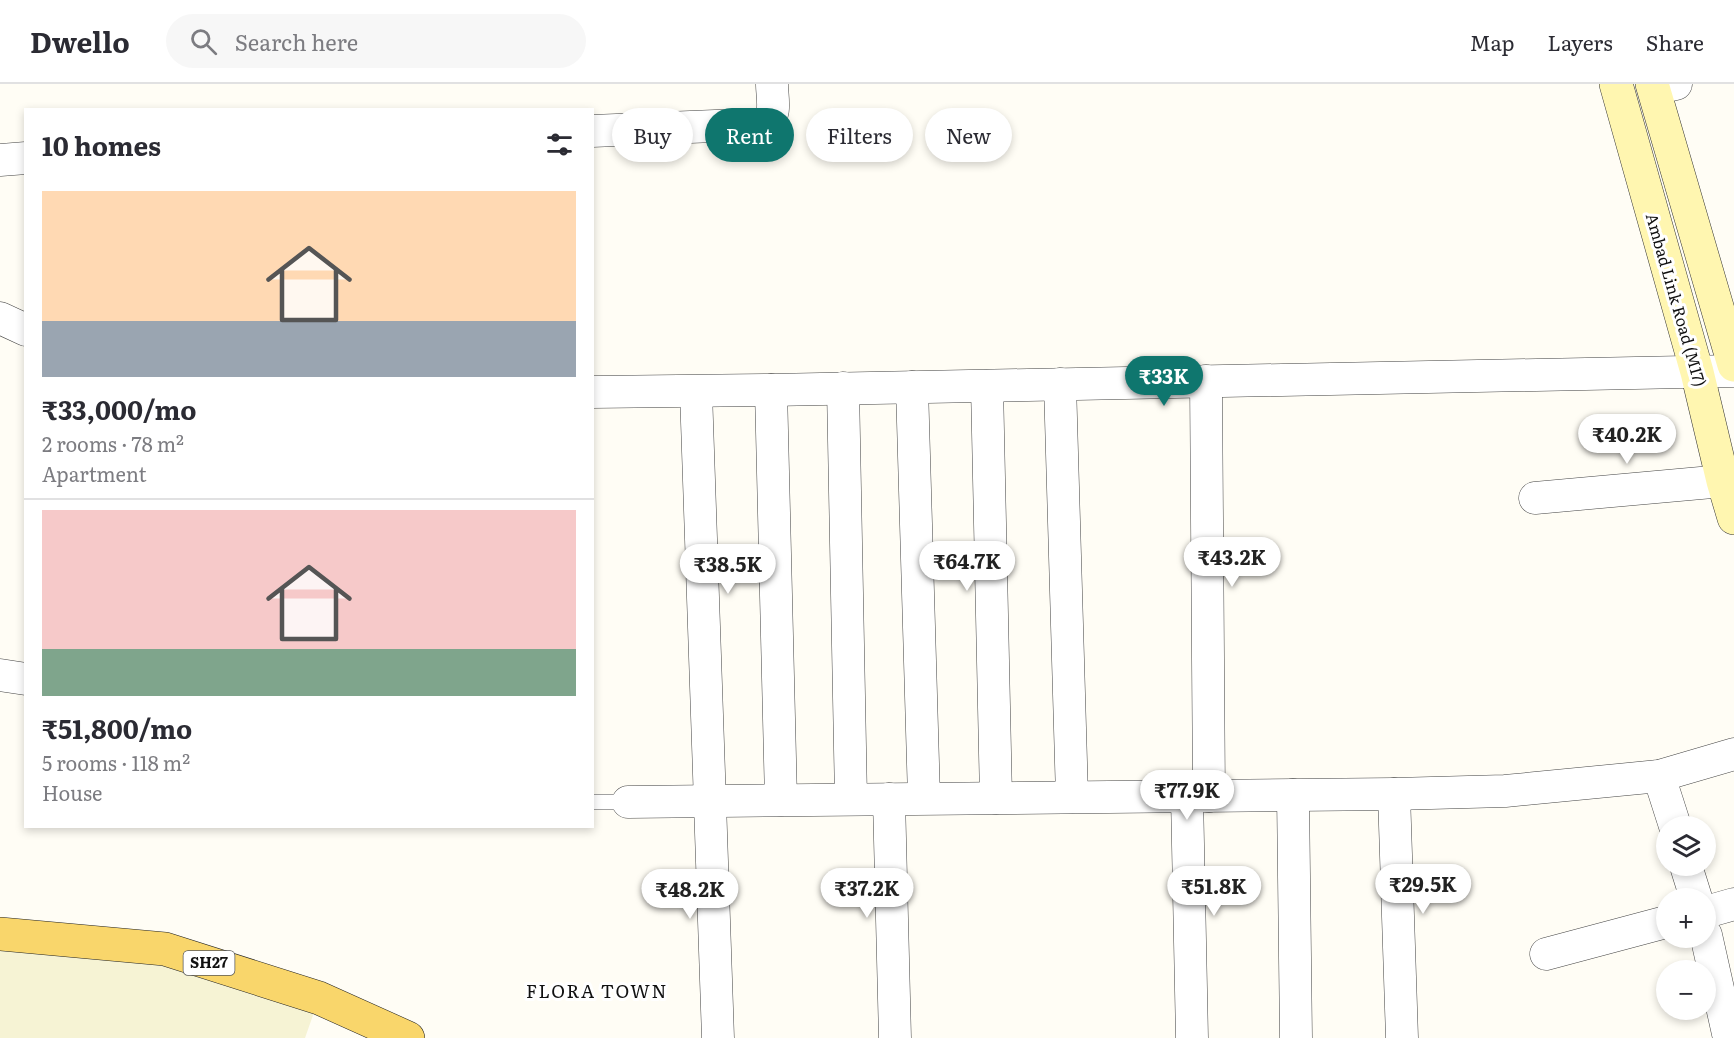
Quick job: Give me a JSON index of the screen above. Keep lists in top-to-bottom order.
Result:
{
  "streets": {
    "main road": ["Ambad Link Road (M17)", "SH27"]
  },
  "districts": ["FLORA TOWN"],
  "page": {
    "header": "Dwello",
    "search": "Search here",
    "nav": ["Map", "Layers", "Share"],
    "chip": [
      "Buy",
      "Rent",
      "Filters",
      "New"
    ],
    "heading": "10 homes",
    "list": [
      {
        "name": "₹33,000/mo",
        "note": "2 rooms · 78 m² · Apartment"
      },
      {
        "name": "₹51,800/mo",
        "note": "5 rooms · 118 m² · House"
      }
    ],
    "price": [
      "₹33K",
      "₹40.2K",
      "₹43.2K",
      "₹64.7K",
      "₹38.5K",
      "₹77.9K",
      "₹29.5K",
      "₹51.8K",
      "₹37.2K",
      "₹48.2K"
    ],
    "map_buttons": ["+", "−"]
  }
}
